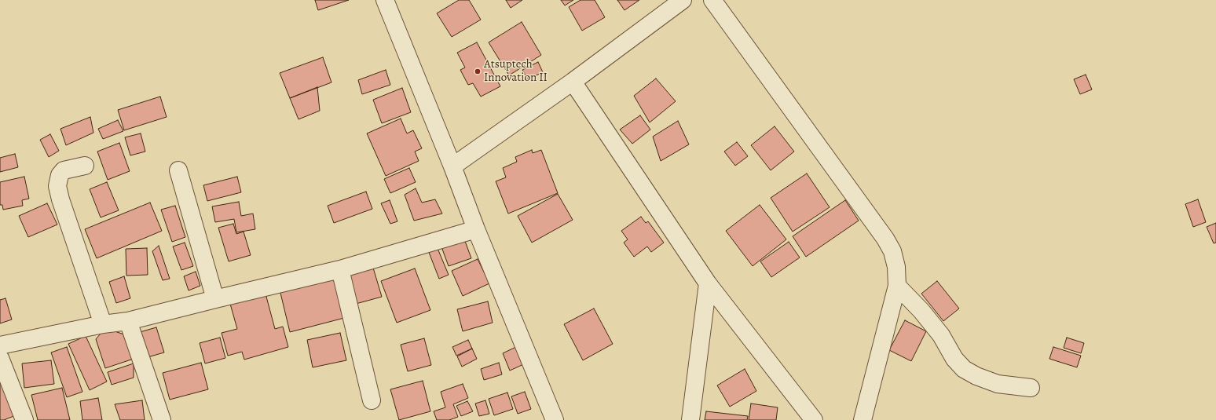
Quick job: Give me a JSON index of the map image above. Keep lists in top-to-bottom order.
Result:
{
  "places": ["Atsuptech Innovation II"]
}
